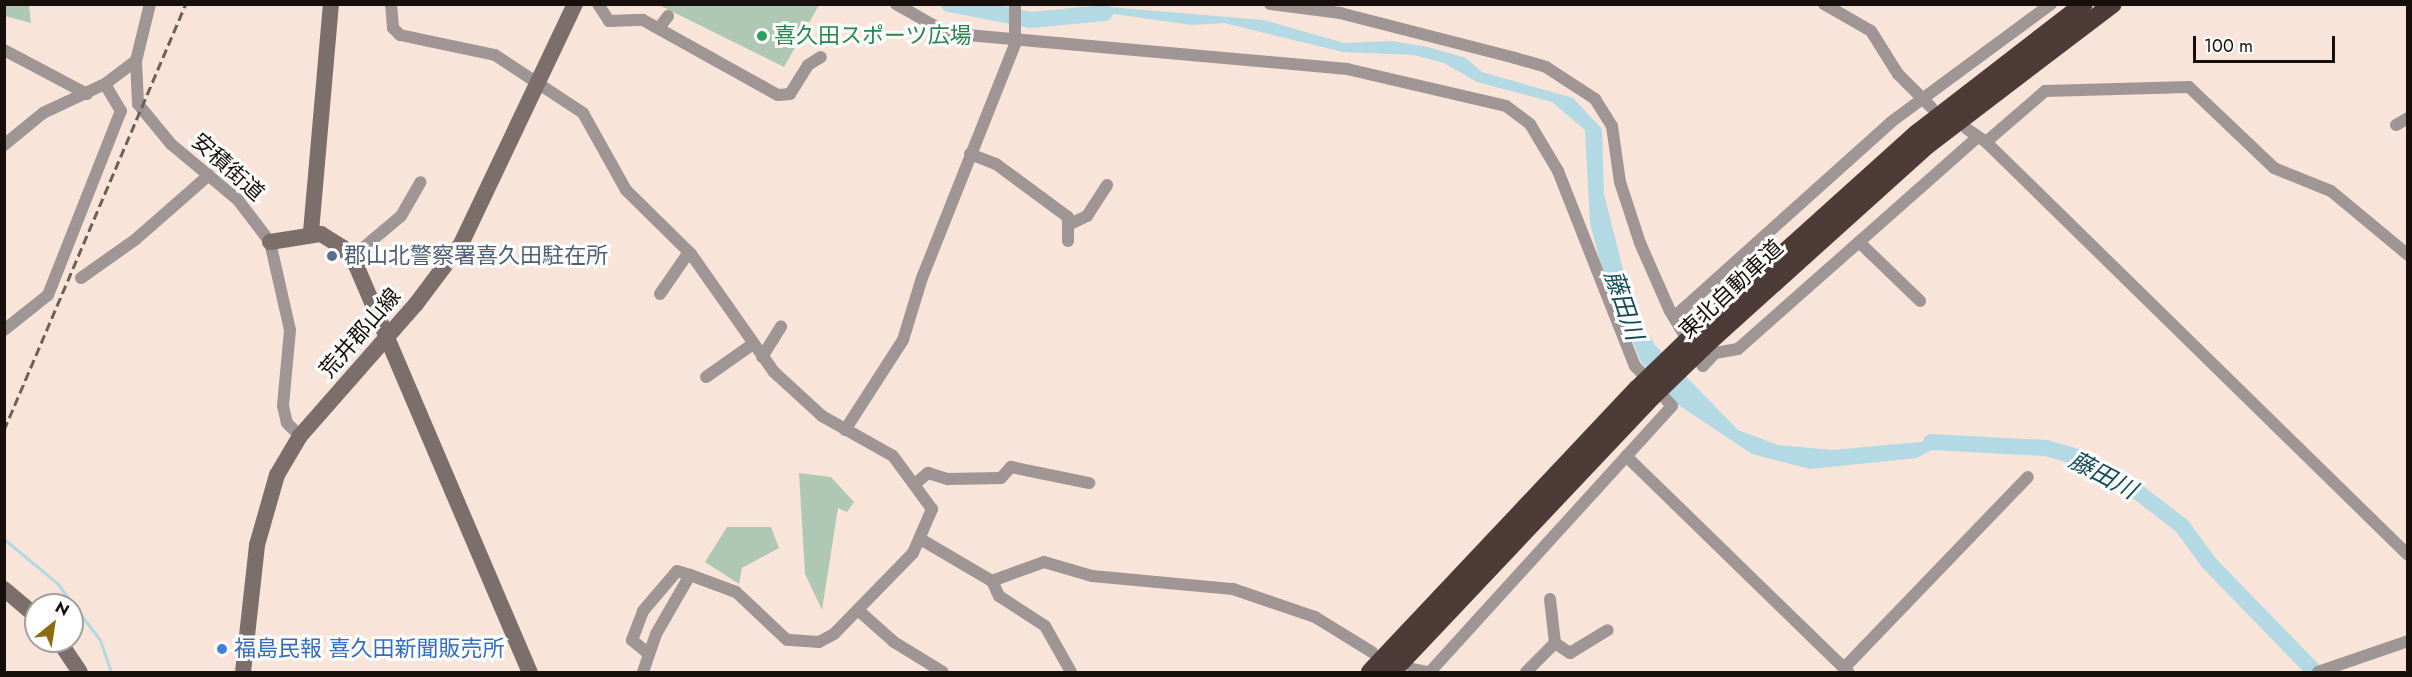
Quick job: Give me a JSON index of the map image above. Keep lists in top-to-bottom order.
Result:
{
  "streets": {
    "highway": ["東北自動車道"],
    "street": ["安積街道", "荒井郡山線"]
  },
  "crossings": [
    ["安積街道", "荒井郡山線"]
  ],
  "water": ["藤田川"],
  "places": ["喜久田スポーツ広場", "郡山北警察署喜久田駐在所", "福島民報 喜久田新聞販売所"],
  "scale_bar": "100 m",
  "north": "top right"
}
